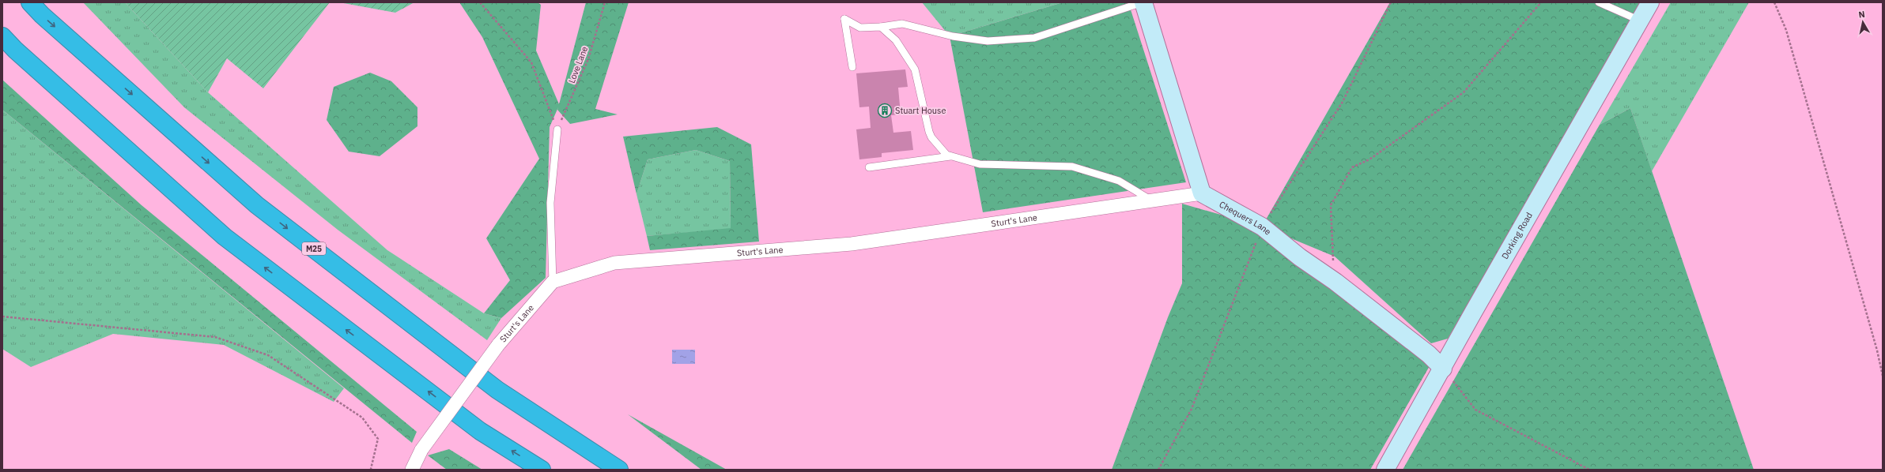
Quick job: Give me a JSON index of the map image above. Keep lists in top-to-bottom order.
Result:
{
  "streets": {
    "highway": ["M25"],
    "main road": ["Chequers Lane", "Dorking Road"],
    "street": ["Sturt's Lane"],
    "path": ["Love Lane"]
  },
  "crossings": [
    ["Chequers Lane", "Sturt's Lane"],
    ["Chequers Lane", "Dorking Road"]
  ],
  "places": {
    "building": ["Stuart House"]
  },
  "north": "top"
}
